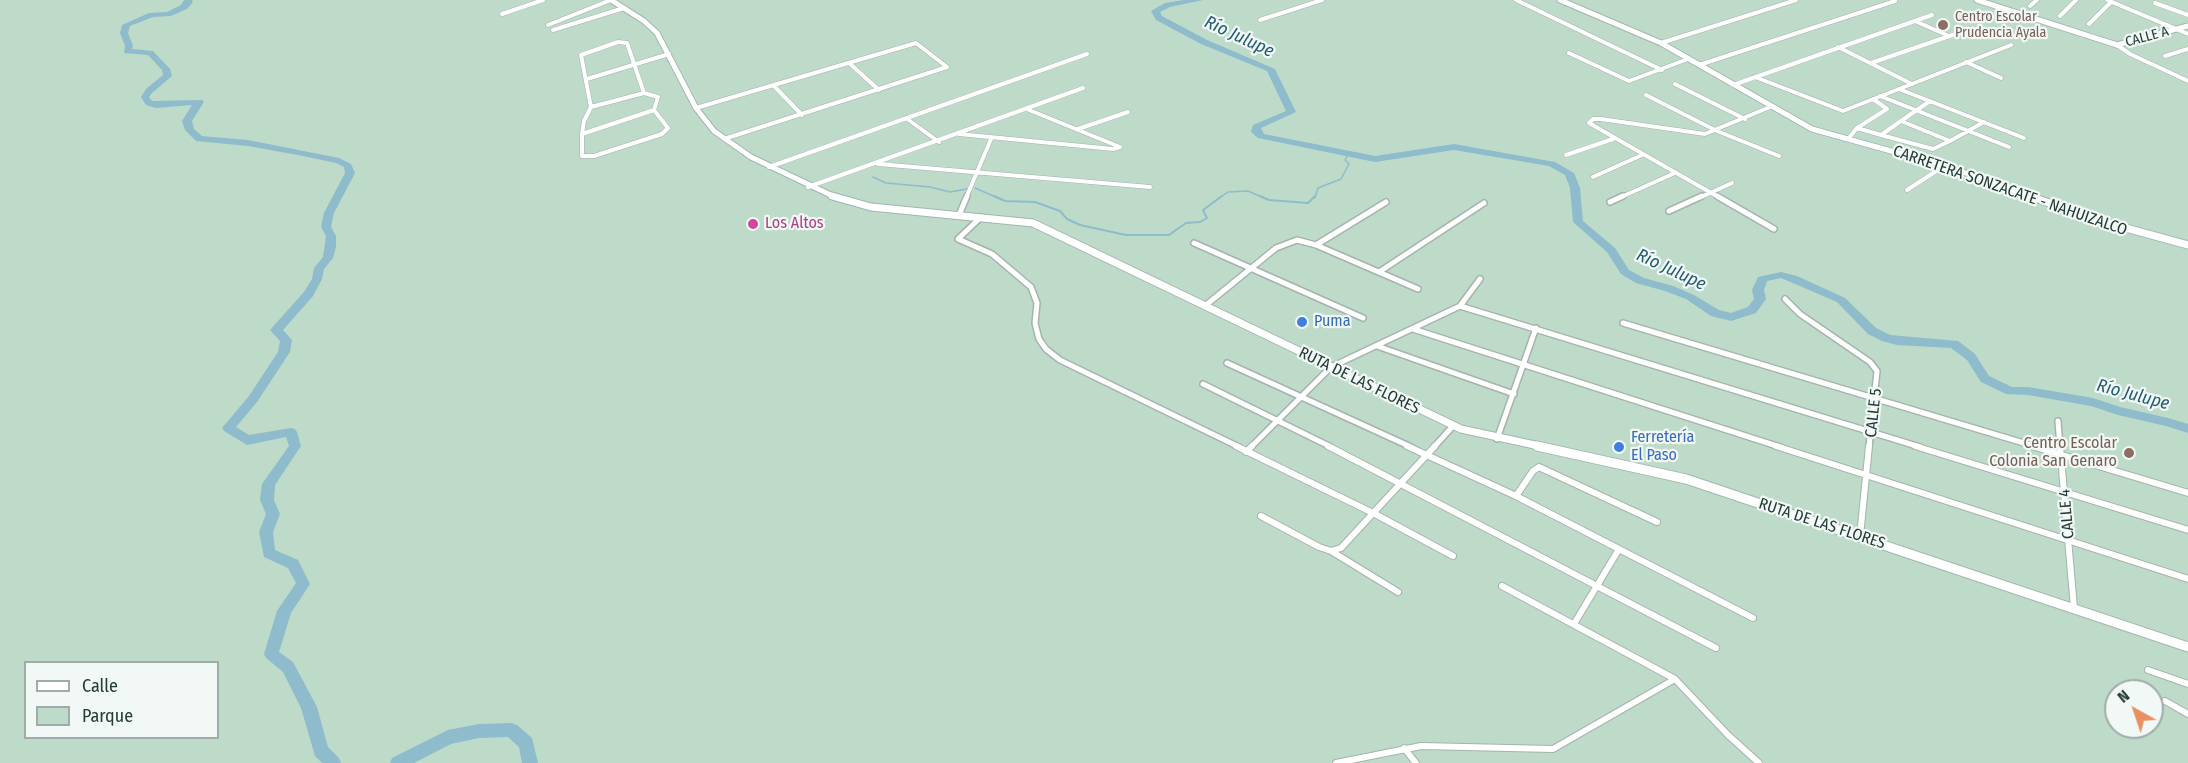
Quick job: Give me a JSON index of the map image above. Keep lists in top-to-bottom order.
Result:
{
  "streets": {
    "main road": ["CALLE A", "CARRETERA SONZACATE - NAHUIZALCO", "RUTA DE LAS FLORES"],
    "street": ["CALLE 5", "CALLE 4"]
  },
  "crossings": [
    ["RUTA DE LAS FLORES", "CALLE 5"],
    ["RUTA DE LAS FLORES", "CALLE 4"]
  ],
  "water": ["Río Julupe"],
  "places": [
    "Centro Escolar Prudencia Ayala",
    "Los Altos",
    "Puma",
    "Ferretería El Paso",
    "Centro Escolar Colonia San Genaro"
  ],
  "legend": ["Calle", "Parque"],
  "north": "top left"
}
